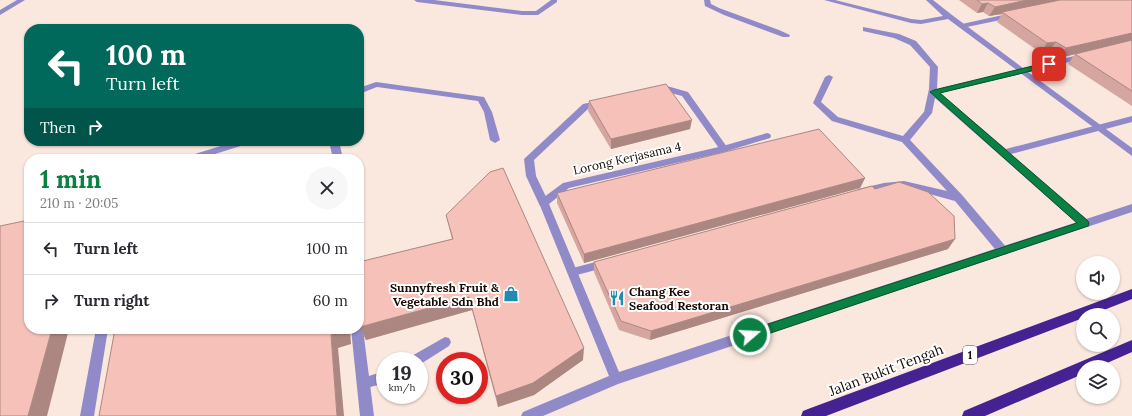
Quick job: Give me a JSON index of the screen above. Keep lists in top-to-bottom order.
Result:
{
  "streets": {
    "highway": ["1", "Jalan Bukit Tengah"],
    "street": ["Lorong Kerjasama 4"]
  },
  "places": {
    "shop": ["Sunnyfresh Fruit & Vegetable Sdn Bhd"],
    "restaurant": ["Chang Kee Seafood Restoran"]
  },
  "page": {
    "turn": ["100 m", "Turn left"],
    "then": "Then",
    "heading": ["1 min", "210 m · 20:05"],
    "list": [
      {
        "name": "Turn left",
        "value": "100 m"
      },
      {
        "name": "Turn right",
        "value": "60 m"
      }
    ],
    "speed": "19 km/h",
    "limit": "30"
  }
}
